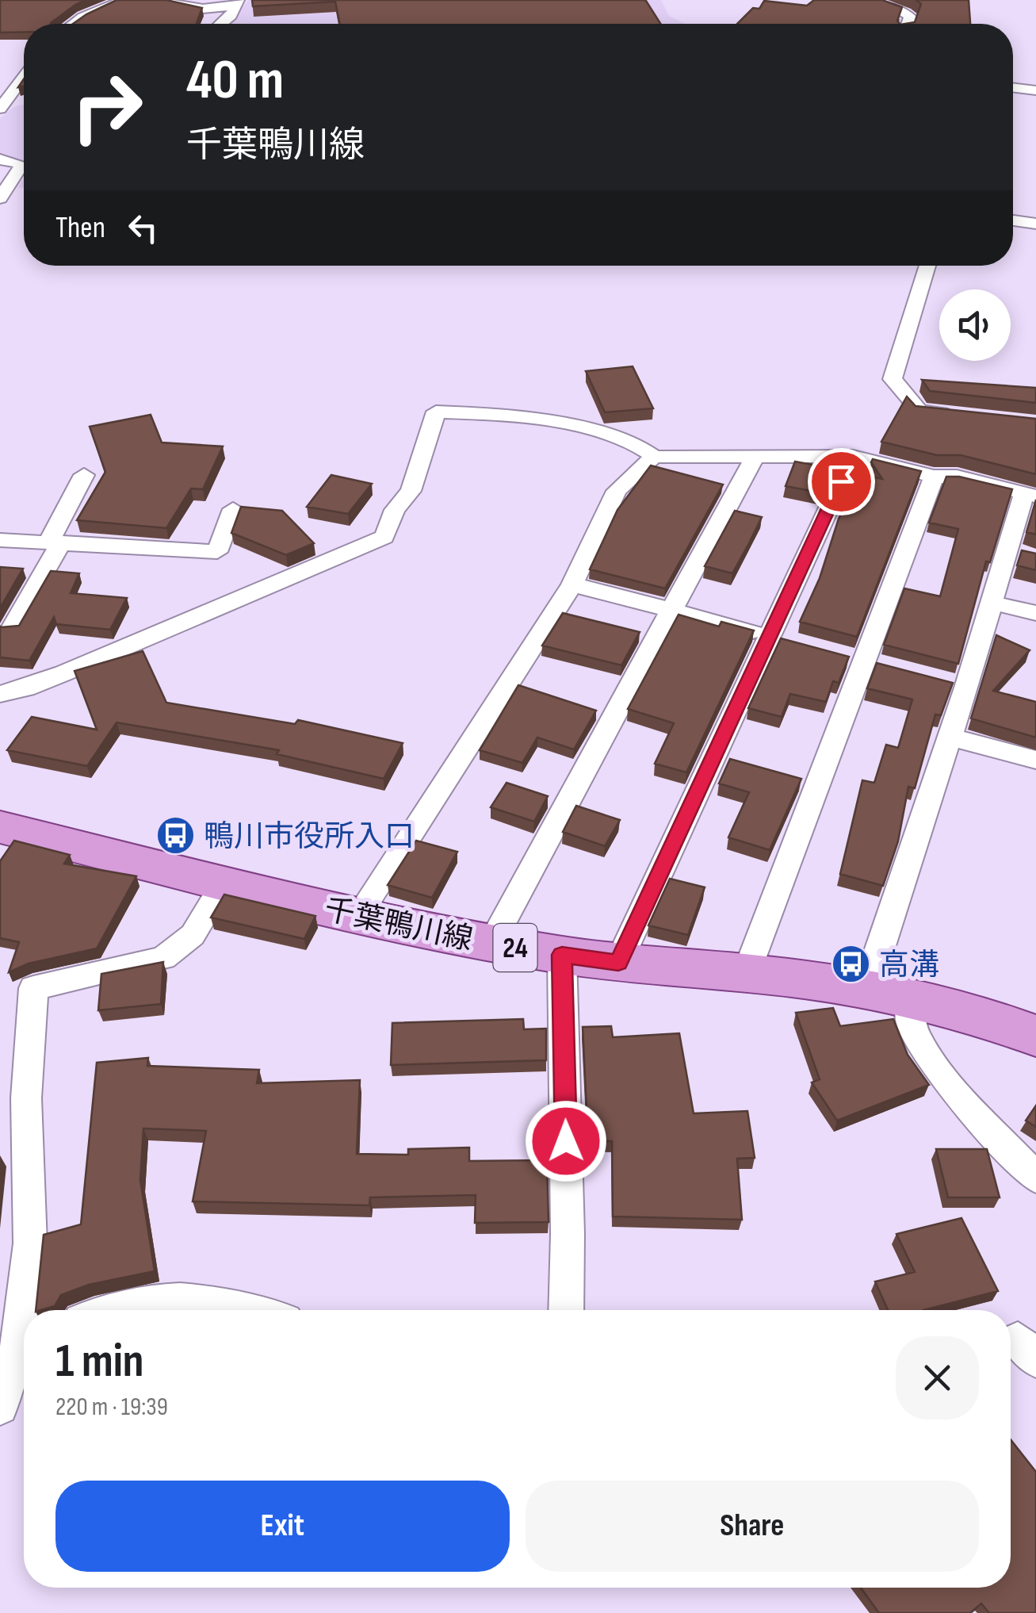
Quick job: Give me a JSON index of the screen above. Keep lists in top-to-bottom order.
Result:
{
  "streets": {
    "main road": ["千葉鴨川線", "24"]
  },
  "places": {
    "bus stop": ["鴨川市役所入口", "高溝"]
  },
  "page": {
    "turn": ["40 m", "千葉鴨川線"],
    "then": "Then",
    "heading": ["1 min", "220 m · 19:39"],
    "buttons": ["Exit", "Share"]
  }
}
